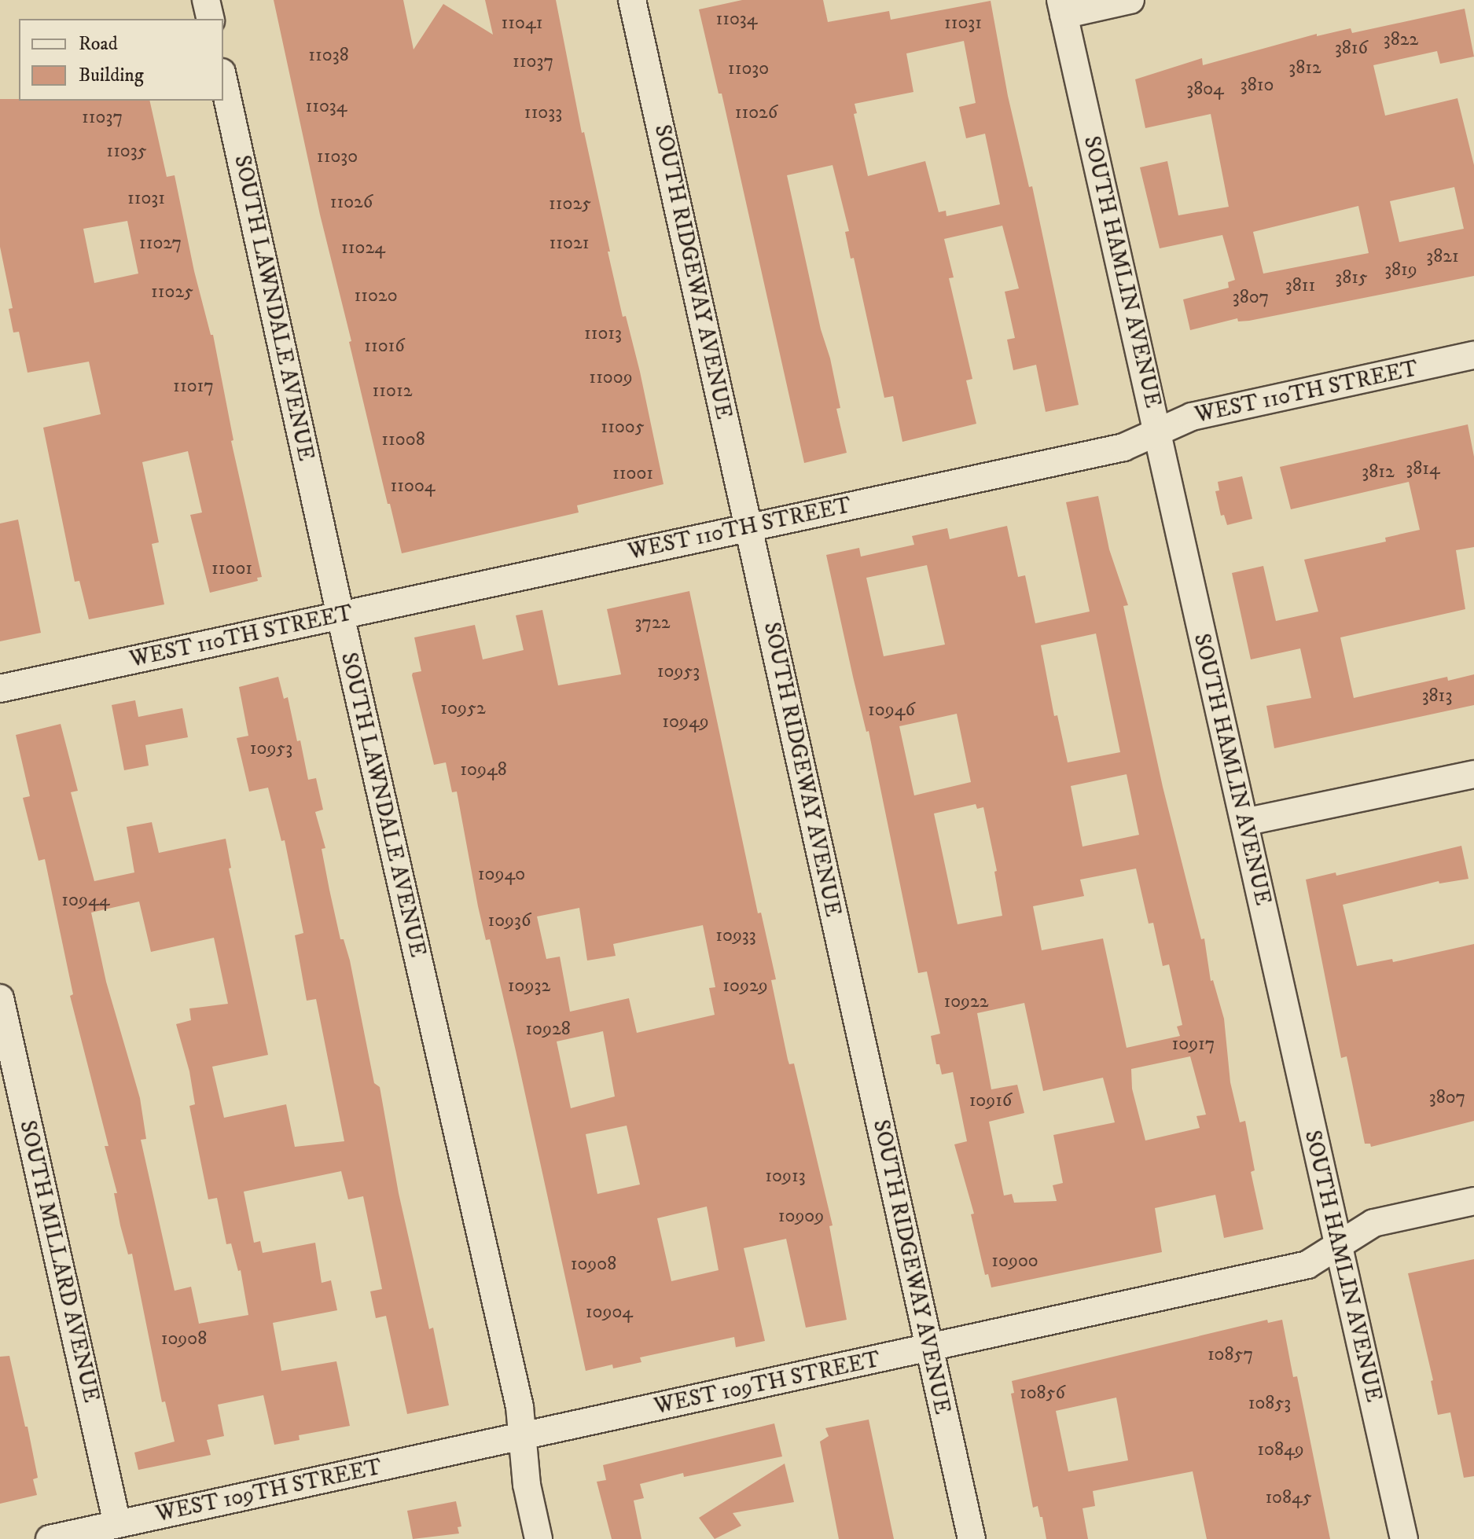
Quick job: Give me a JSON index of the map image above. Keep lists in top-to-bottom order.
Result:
{
  "streets": {
    "street": [
      "SOUTH RIDGEWAY AVENUE",
      "SOUTH HAMLIN AVENUE",
      "SOUTH LAWNDALE AVENUE",
      "WEST 110TH STREET",
      "SOUTH MILLARD AVENUE",
      "WEST 109TH STREET"
    ]
  },
  "crossings": [
    ["SOUTH RIDGEWAY AVENUE", "WEST 110TH STREET"],
    ["SOUTH RIDGEWAY AVENUE", "WEST 109TH STREET"],
    ["SOUTH HAMLIN AVENUE", "WEST 110TH STREET"],
    ["SOUTH HAMLIN AVENUE", "WEST 109TH STREET"],
    ["SOUTH LAWNDALE AVENUE", "WEST 110TH STREET"],
    ["SOUTH LAWNDALE AVENUE", "WEST 109TH STREET"],
    ["SOUTH MILLARD AVENUE", "WEST 109TH STREET"]
  ],
  "house_numbers": [
    "11034",
    "11041",
    "11031",
    "3822",
    "3816",
    "11038",
    "11037",
    "3812",
    "11030",
    "3810",
    "3804",
    "11034",
    "11033",
    "11026",
    "11037",
    "11035",
    "11030",
    "11031",
    "11026",
    "11025",
    "11027",
    "11021",
    "11024",
    "3821",
    "3819",
    "3815",
    "3811",
    "11025",
    "11020",
    "3807",
    "11013",
    "11016",
    "11009",
    "11017",
    "11012",
    "11005",
    "11008",
    "3814",
    "3812",
    "11001",
    "11004",
    "11001",
    "3722",
    "10953",
    "3813",
    "10952",
    "10946",
    "10949",
    "10953",
    "10948",
    "10940",
    "10944",
    "10936",
    "10933",
    "10932",
    "10929",
    "10922",
    "10928",
    "10917",
    "3807",
    "10916",
    "10913",
    "10909",
    "10900",
    "10908",
    "10904",
    "10908",
    "10857",
    "10856",
    "10853",
    "10849",
    "10845"
  ],
  "legend": ["Road", "Building"]
}
